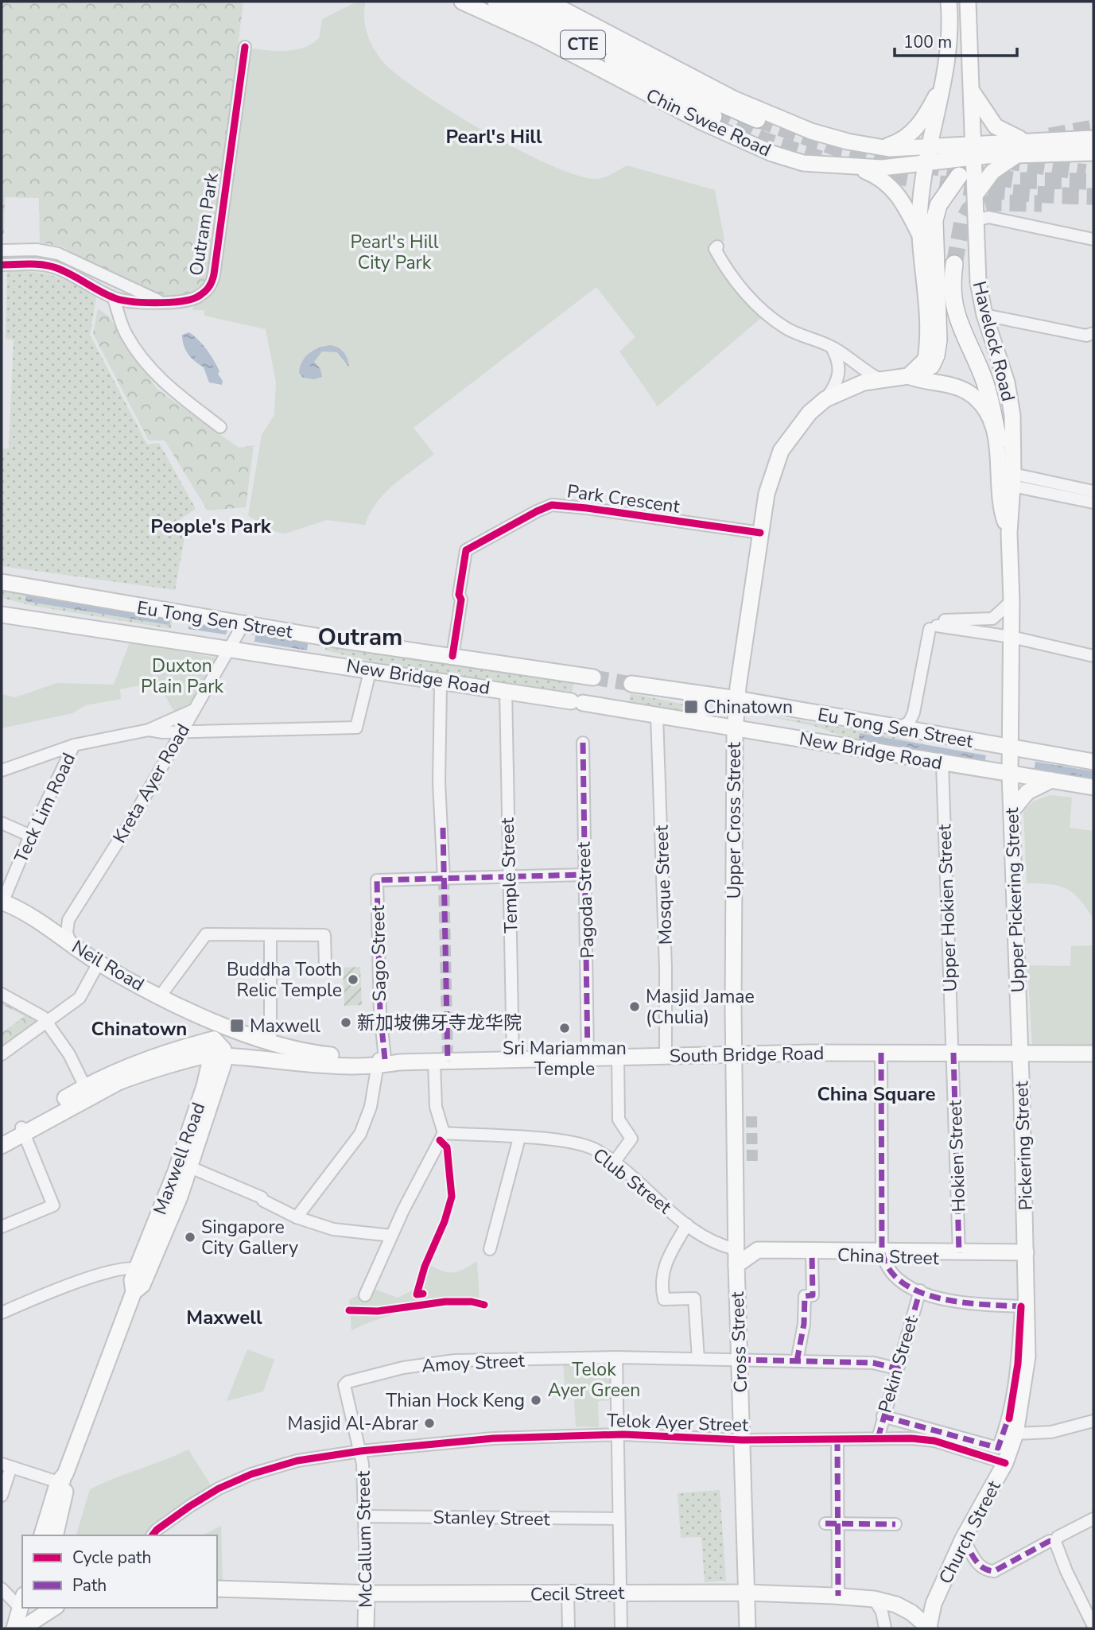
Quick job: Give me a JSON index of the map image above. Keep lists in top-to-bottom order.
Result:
{
  "streets": {
    "highway": ["CTE"],
    "main road": [
      "Chin Swee Road",
      "Havelock Road",
      "Eu Tong Sen Street",
      "New Bridge Road",
      "Upper Cross Street",
      "Upper Pickering Street",
      "Neil Road",
      "South Bridge Road",
      "Pickering Street",
      "Maxwell Road",
      "China Street",
      "Cross Street",
      "Church Street",
      "McCallum Street",
      "Cecil Street"
    ],
    "street": [
      "Outram Park",
      "Park Crescent",
      "Kreta Ayer Road",
      "Teck Lim Road",
      "Temple Street",
      "Mosque Street",
      "Pagoda Street",
      "Upper Hokien Street",
      "Sago Street",
      "Hokien Street",
      "Club Street",
      "Amoy Street",
      "Pekin Street",
      "Telok Ayer Street",
      "Stanley Street"
    ]
  },
  "crossings": [
    ["Chin Swee Road", "Havelock Road"],
    ["Havelock Road", "Eu Tong Sen Street"],
    ["Havelock Road", "Upper Pickering Street"],
    ["Park Crescent", "Eu Tong Sen Street"],
    ["Park Crescent", "Upper Cross Street"],
    ["Eu Tong Sen Street", "Kreta Ayer Road"],
    ["Eu Tong Sen Street", "Upper Cross Street"],
    ["Eu Tong Sen Street", "Upper Pickering Street"],
    ["New Bridge Road", "Kreta Ayer Road"],
    ["New Bridge Road", "Upper Cross Street"],
    ["New Bridge Road", "Temple Street"],
    ["New Bridge Road", "Mosque Street"],
    ["New Bridge Road", "Upper Pickering Street"],
    ["New Bridge Road", "Upper Hokien Street"],
    ["Kreta Ayer Road", "Neil Road"],
    ["Teck Lim Road", "Neil Road"],
    ["Upper Cross Street", "South Bridge Road"],
    ["Upper Cross Street", "Cross Street"],
    ["Temple Street", "South Bridge Road"],
    ["Mosque Street", "South Bridge Road"],
    ["Pagoda Street", "South Bridge Road"],
    ["Upper Pickering Street", "South Bridge Road"],
    ["Upper Pickering Street", "Pickering Street"],
    ["Upper Hokien Street", "South Bridge Road"],
    ["Upper Hokien Street", "Hokien Street"],
    ["Sago Street", "South Bridge Road"],
    ["Neil Road", "South Bridge Road"],
    ["Neil Road", "Maxwell Road"],
    ["South Bridge Road", "Pickering Street"],
    ["South Bridge Road", "Hokien Street"],
    ["South Bridge Road", "Maxwell Road"],
    ["South Bridge Road", "Cross Street"],
    ["Pickering Street", "China Street"],
    ["Pickering Street", "Church Street"],
    ["Hokien Street", "China Street"],
    ["Club Street", "China Street"],
    ["Club Street", "Cross Street"],
    ["China Street", "Cross Street"],
    ["China Street", "Church Street"],
    ["Cross Street", "Amoy Street"],
    ["Cross Street", "Telok Ayer Street"],
    ["Cross Street", "Cecil Street"],
    ["Amoy Street", "Telok Ayer Street"],
    ["Amoy Street", "McCallum Street"],
    ["Pekin Street", "Telok Ayer Street"],
    ["Telok Ayer Street", "Church Street"],
    ["Telok Ayer Street", "McCallum Street"],
    ["Stanley Street", "McCallum Street"],
    ["Church Street", "Cecil Street"],
    ["McCallum Street", "Cecil Street"]
  ],
  "districts": [
    "Pearl's Hill",
    "People's Park",
    "Outram",
    "Chinatown",
    "China Square",
    "Maxwell"
  ],
  "parks": ["Pearl's Hill City Park", "Duxton Plain Park", "Telok Ayer Green"],
  "places": {
    "transit": ["Chinatown", "Maxwell"],
    "other": [
      "Buddha Tooth Relic Temple",
      "Masjid Jamae (Chulia)",
      "新加坡佛牙寺龙华院",
      "Sri Mariamman Temple",
      "Singapore City Gallery",
      "Thian Hock Keng",
      "Masjid Al-Abrar"
    ]
  },
  "legend": ["Cycle path", "Path"],
  "scale_bar": "100 m"
}
